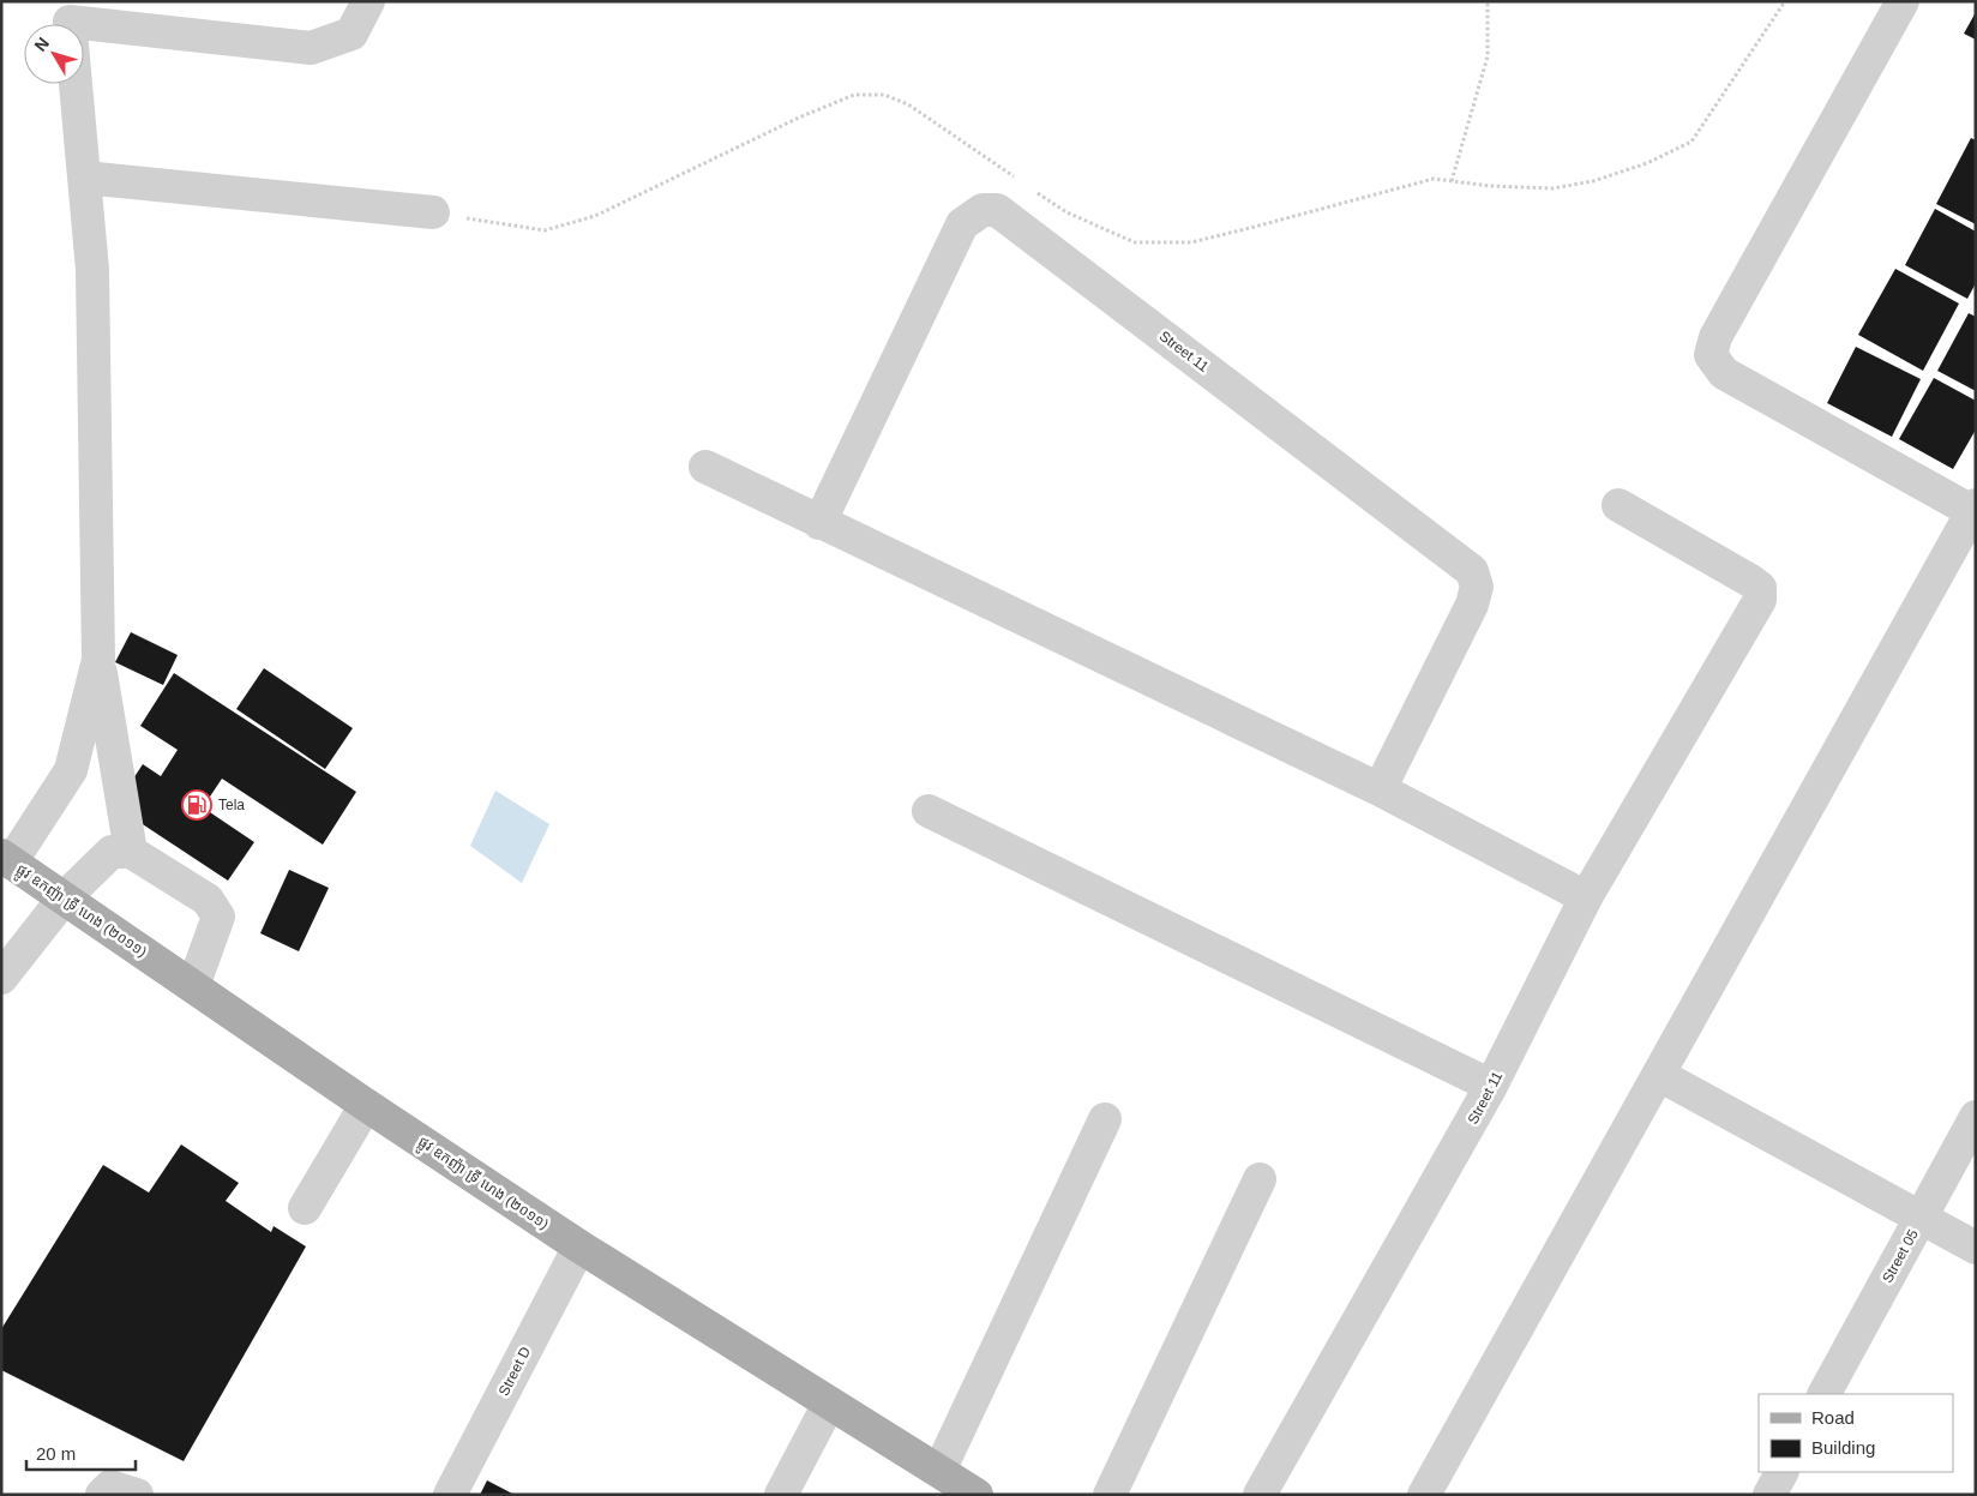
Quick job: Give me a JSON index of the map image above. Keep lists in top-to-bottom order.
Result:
{
  "streets": {
    "main road": ["ផ្លូវ ឧកញ៉ា ទ្រី ហេង (២០១១)"],
    "street": ["Street 11", "Street 05", "Street D"]
  },
  "crossings": [
    ["ផ្លូវ ឧកញ៉ា ទ្រី ហេង (២០១១)", "Street D"]
  ],
  "places": {
    "fuel station": ["Tela"]
  },
  "legend": ["Road", "Building"],
  "scale_bar": "20 m",
  "north": "top left"
}
